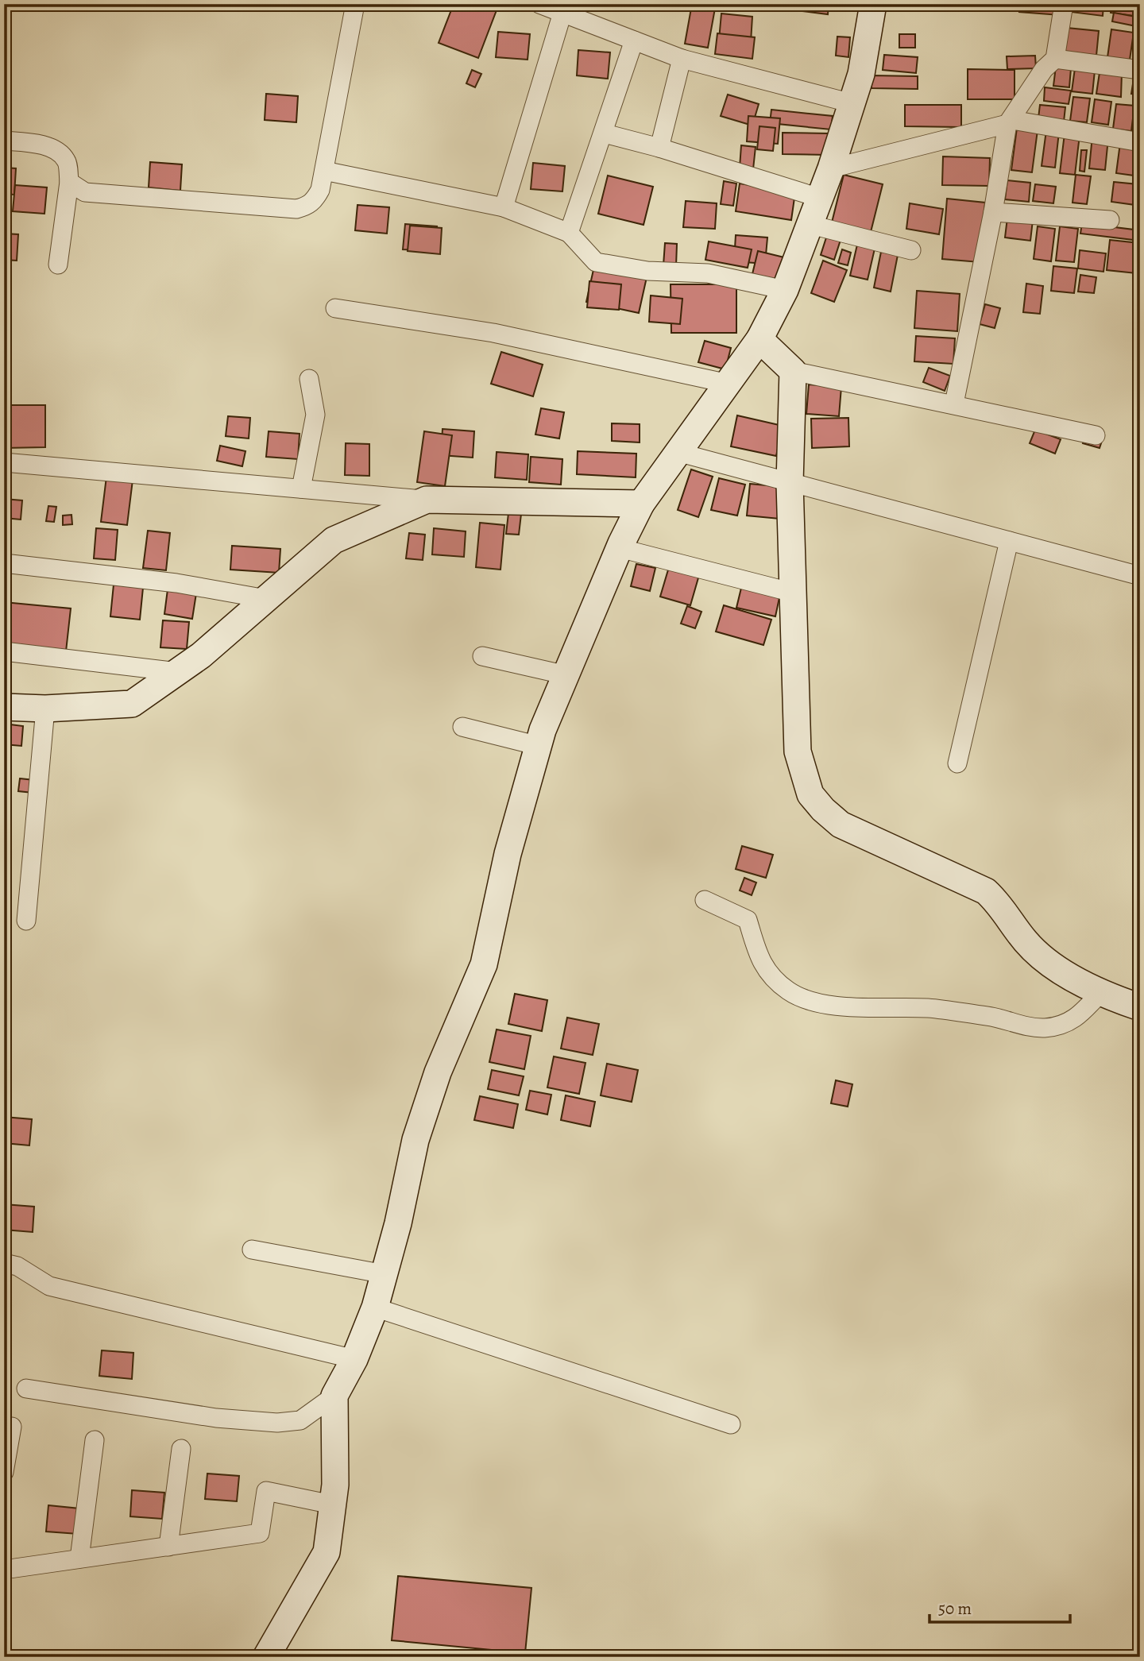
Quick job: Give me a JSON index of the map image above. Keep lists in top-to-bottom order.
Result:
{
  "scale_bar": "50 m"
}
